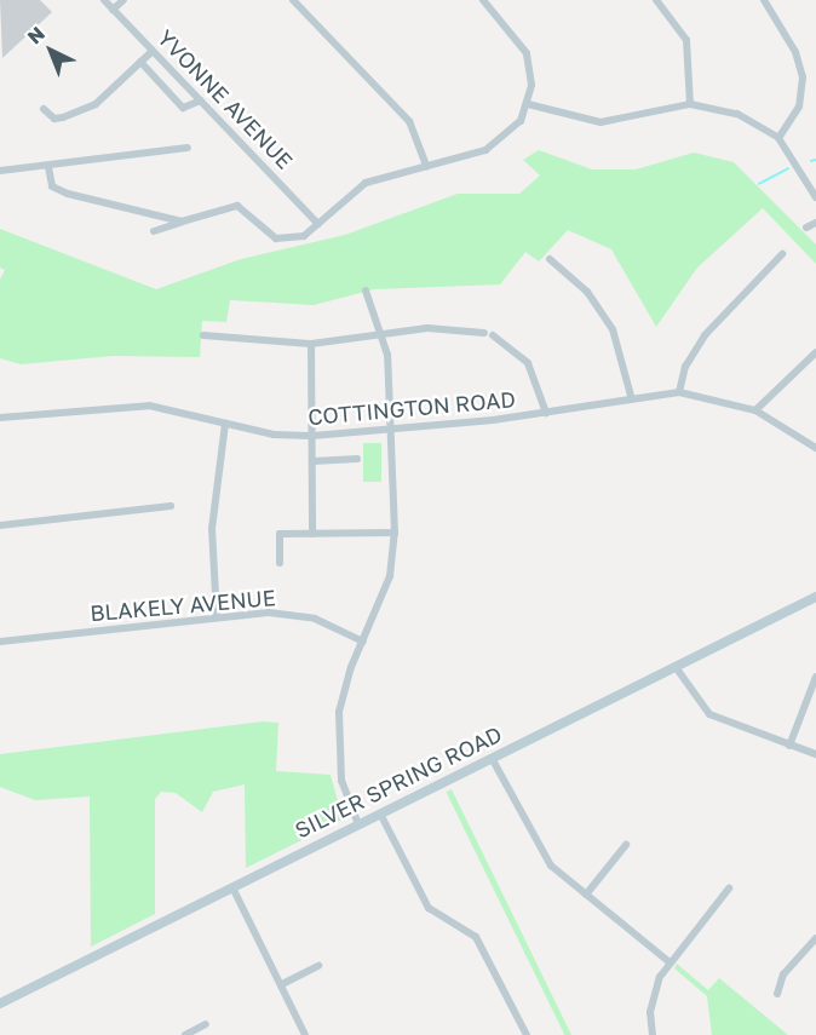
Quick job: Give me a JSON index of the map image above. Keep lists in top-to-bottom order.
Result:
{
  "streets": {
    "main road": ["SILVER SPRING ROAD"],
    "street": ["YVONNE AVENUE", "COTTINGTON ROAD", "BLAKELY AVENUE"]
  },
  "north": "top left"
}
